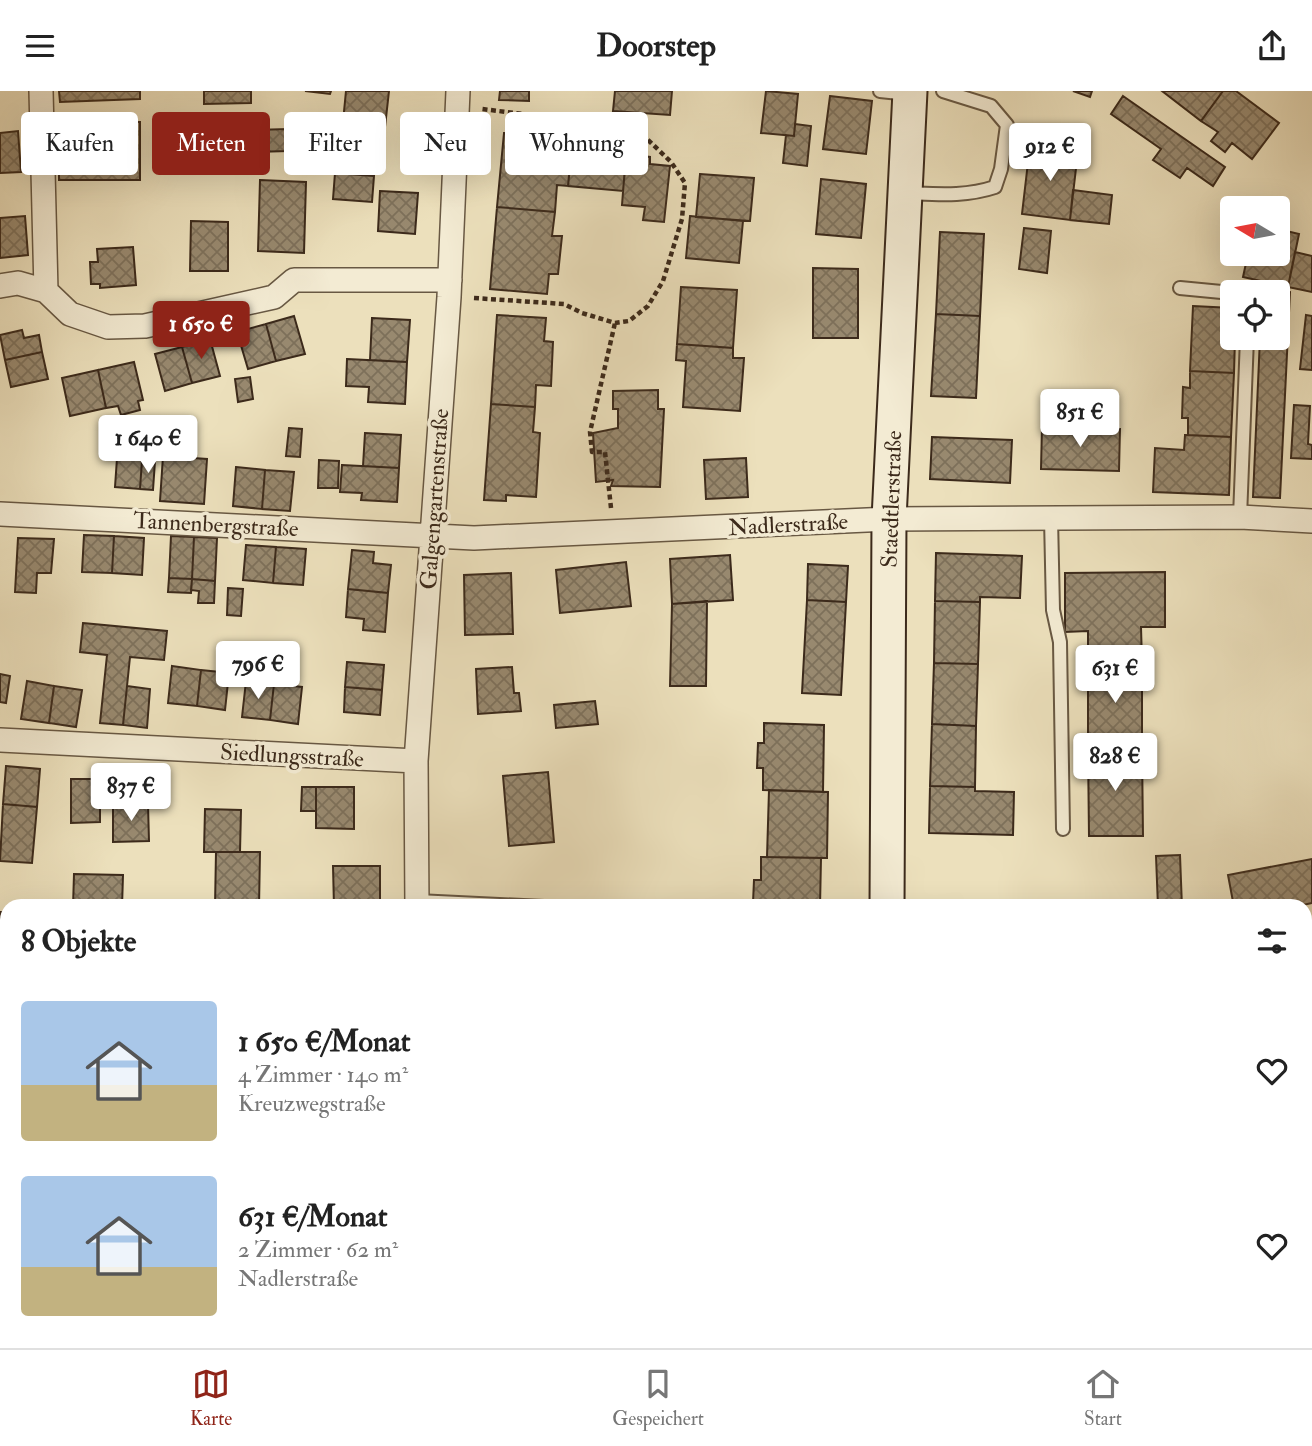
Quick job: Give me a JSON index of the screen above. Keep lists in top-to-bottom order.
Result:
{
  "streets": {
    "main road": ["Staedtlerstraße"],
    "street": [
      "Galgengartenstraße",
      "Tannenbergstraße",
      "Nadlerstraße",
      "Siedlungsstraße"
    ]
  },
  "crossings": [
    ["Galgengartenstraße", "Tannenbergstraße"],
    ["Galgengartenstraße", "Nadlerstraße"],
    ["Galgengartenstraße", "Siedlungsstraße"],
    ["Staedtlerstraße", "Nadlerstraße"],
    ["Tannenbergstraße", "Nadlerstraße"]
  ],
  "north": "left",
  "page": {
    "header": "Doorstep",
    "chip": [
      "Kaufen",
      "Mieten",
      "Filter",
      "Neu",
      "Wohnung"
    ],
    "price": [
      "912 €",
      "1 650 €",
      "851 €",
      "1 640 €",
      "796 €",
      "631 €",
      "828 €",
      "837 €"
    ],
    "heading": "8 Objekte",
    "list": [
      {
        "name": "1 650 €/Monat",
        "note": "4 Zimmer · 140 m² · Kreuzwegstraße"
      },
      {
        "name": "631 €/Monat",
        "note": "2 Zimmer · 62 m² · Nadlerstraße"
      }
    ],
    "tabs": ["Karte", "Gespeichert", "Start"]
  }
}
